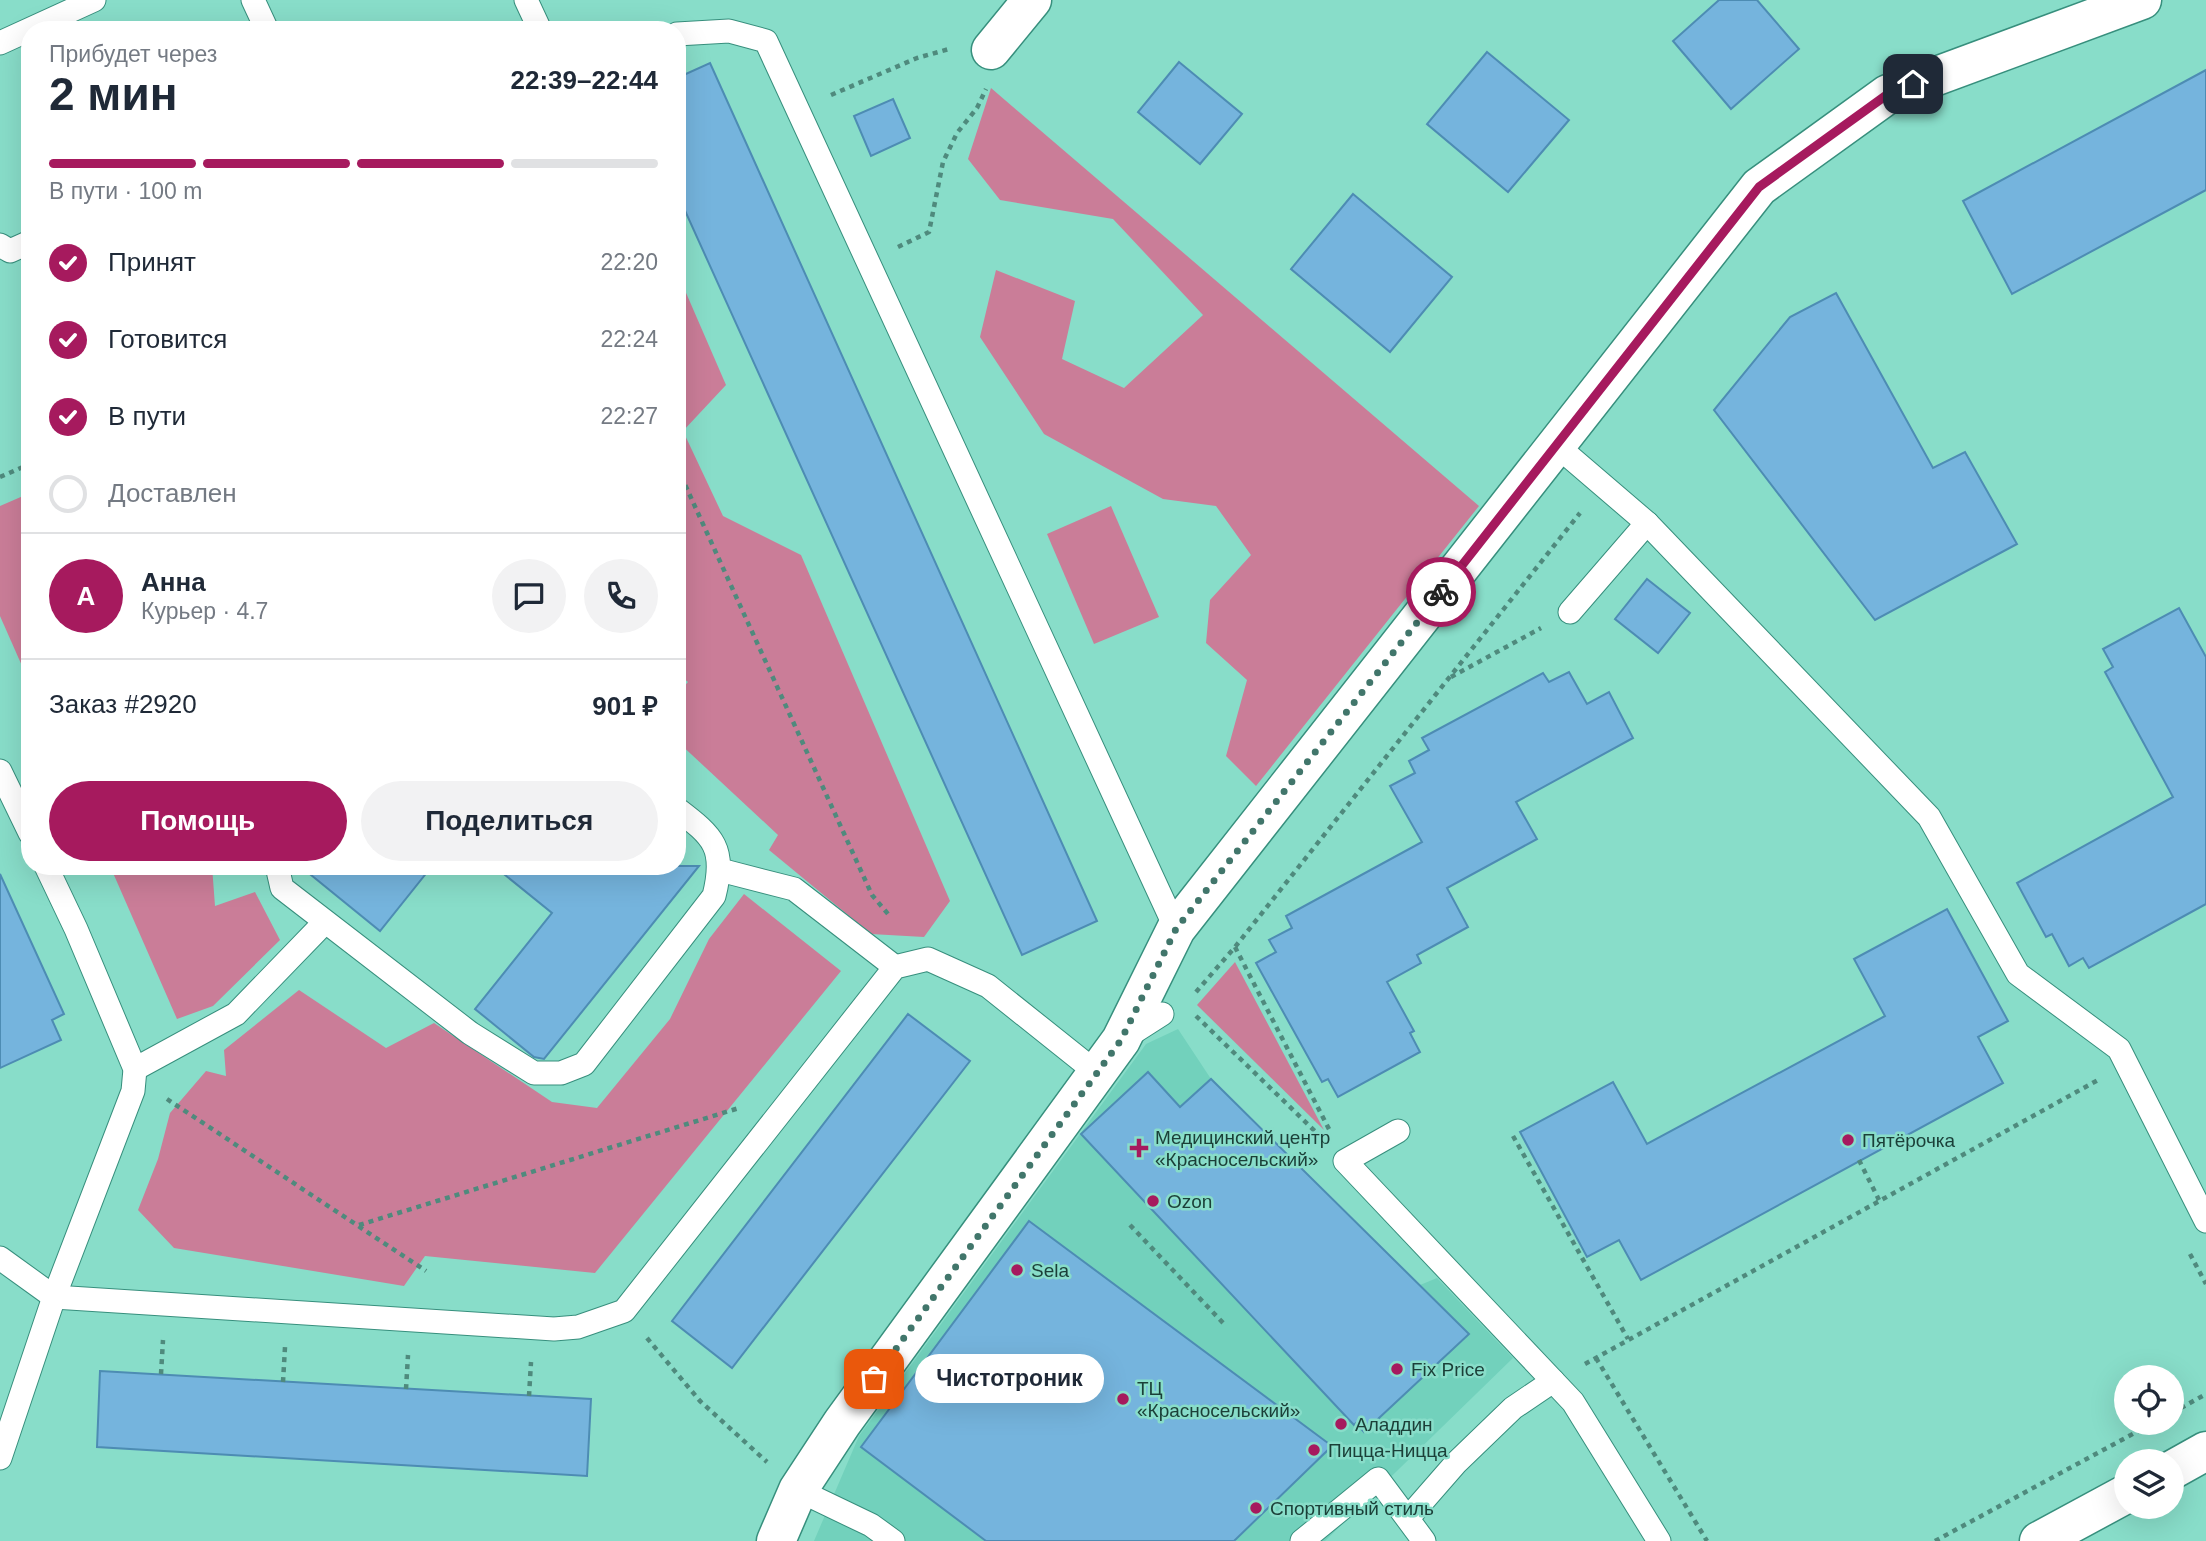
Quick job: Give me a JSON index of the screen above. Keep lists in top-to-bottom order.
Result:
{
  "places": {
    "other": [
      "Пятёрочка",
      "Ozon",
      "Sela",
      "Fix Price",
      "Чистотроник",
      "ТЦ «Красносельский»",
      "Аладдин",
      "Пицца-Ницца",
      "Спортивный стиль"
    ],
    "health": ["Медицинский центр «Красносельский»"]
  },
  "page": {
    "heading": ["2 мин", "Прибудет через", "22:39–22:44"],
    "panel": [
      "Анна",
      "Курьер · 4.7",
      "Заказ #2920",
      "901 ₽"
    ],
    "bar": "В пути · 100 m",
    "list": [
      ["Принят", "22:20"],
      ["Готовится", "22:24"],
      ["В пути", "22:27"],
      "Доставлен"
    ],
    "round": "А",
    "buttons": ["Помощь", "Поделиться"],
    "bubble": "Чистотроник"
  }
}
